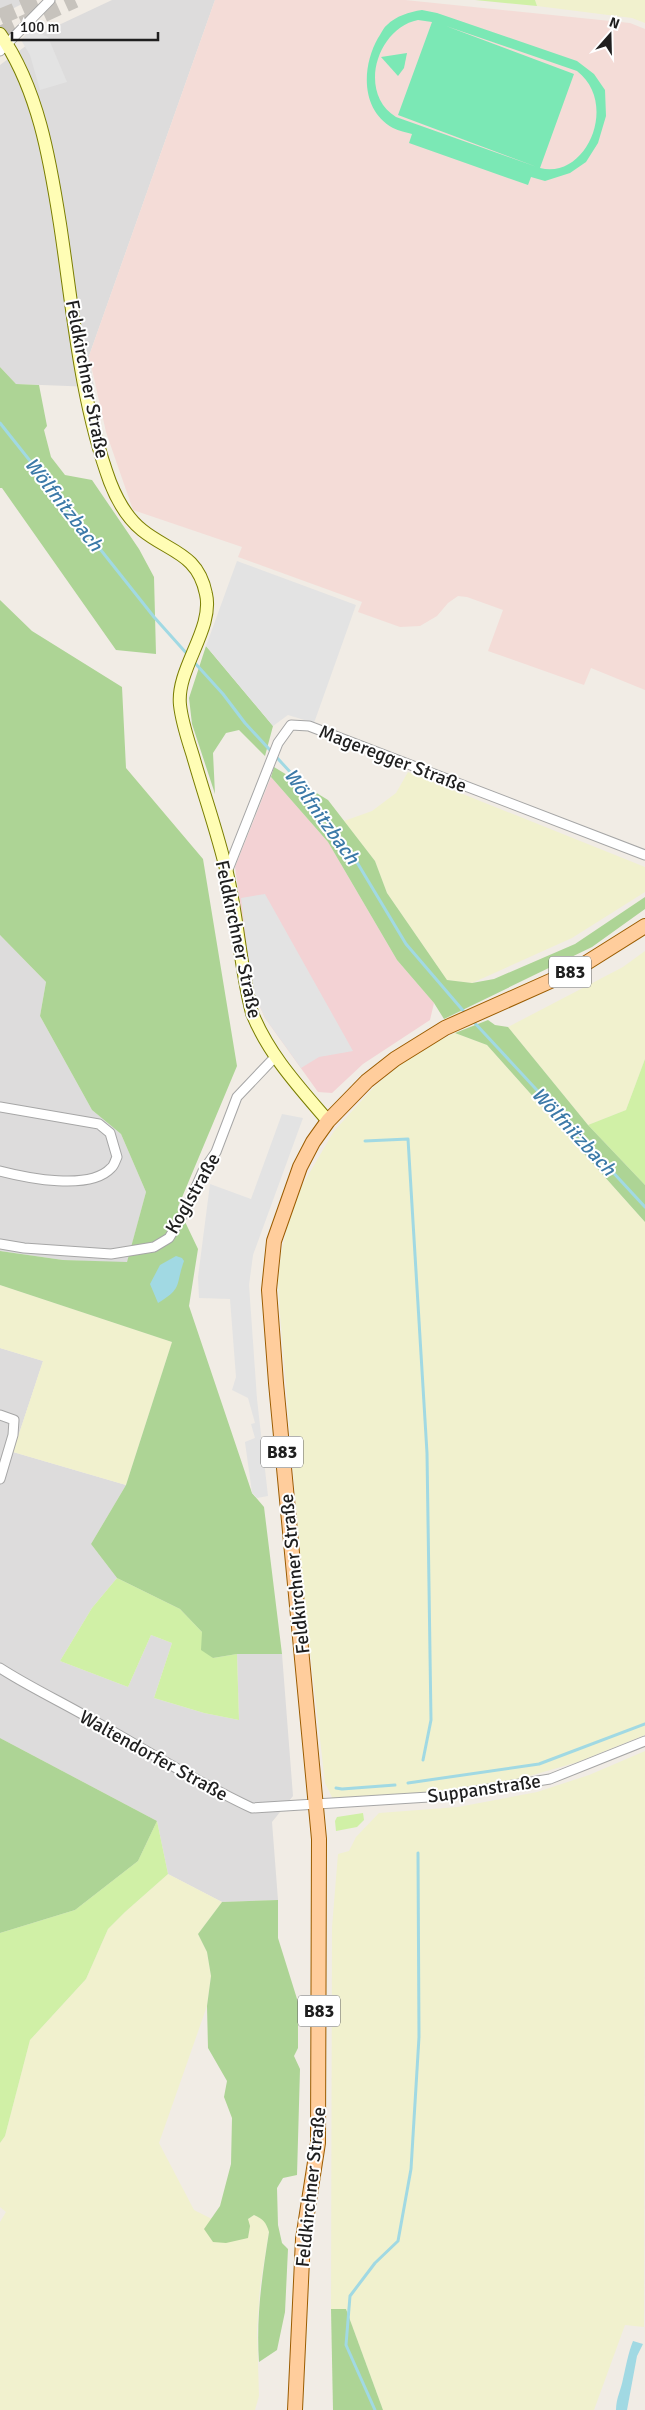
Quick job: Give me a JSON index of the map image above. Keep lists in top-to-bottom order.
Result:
{
  "streets": {
    "main road": ["Feldkirchner Straße", "B83"],
    "street": [
      "Mageregger Straße",
      "Koglstraße",
      "Waltendorfer Straße",
      "Suppanstraße"
    ]
  },
  "crossings": [
    ["Feldkirchner Straße", "Mageregger Straße"],
    ["Feldkirchner Straße", "B83"],
    ["Feldkirchner Straße", "Koglstraße"],
    ["Feldkirchner Straße", "Waltendorfer Straße"],
    ["Feldkirchner Straße", "Suppanstraße"],
    ["Waltendorfer Straße", "Suppanstraße"]
  ],
  "water": ["Wölfnitzbach"],
  "scale_bar": "100 m",
  "north": "top"
}
